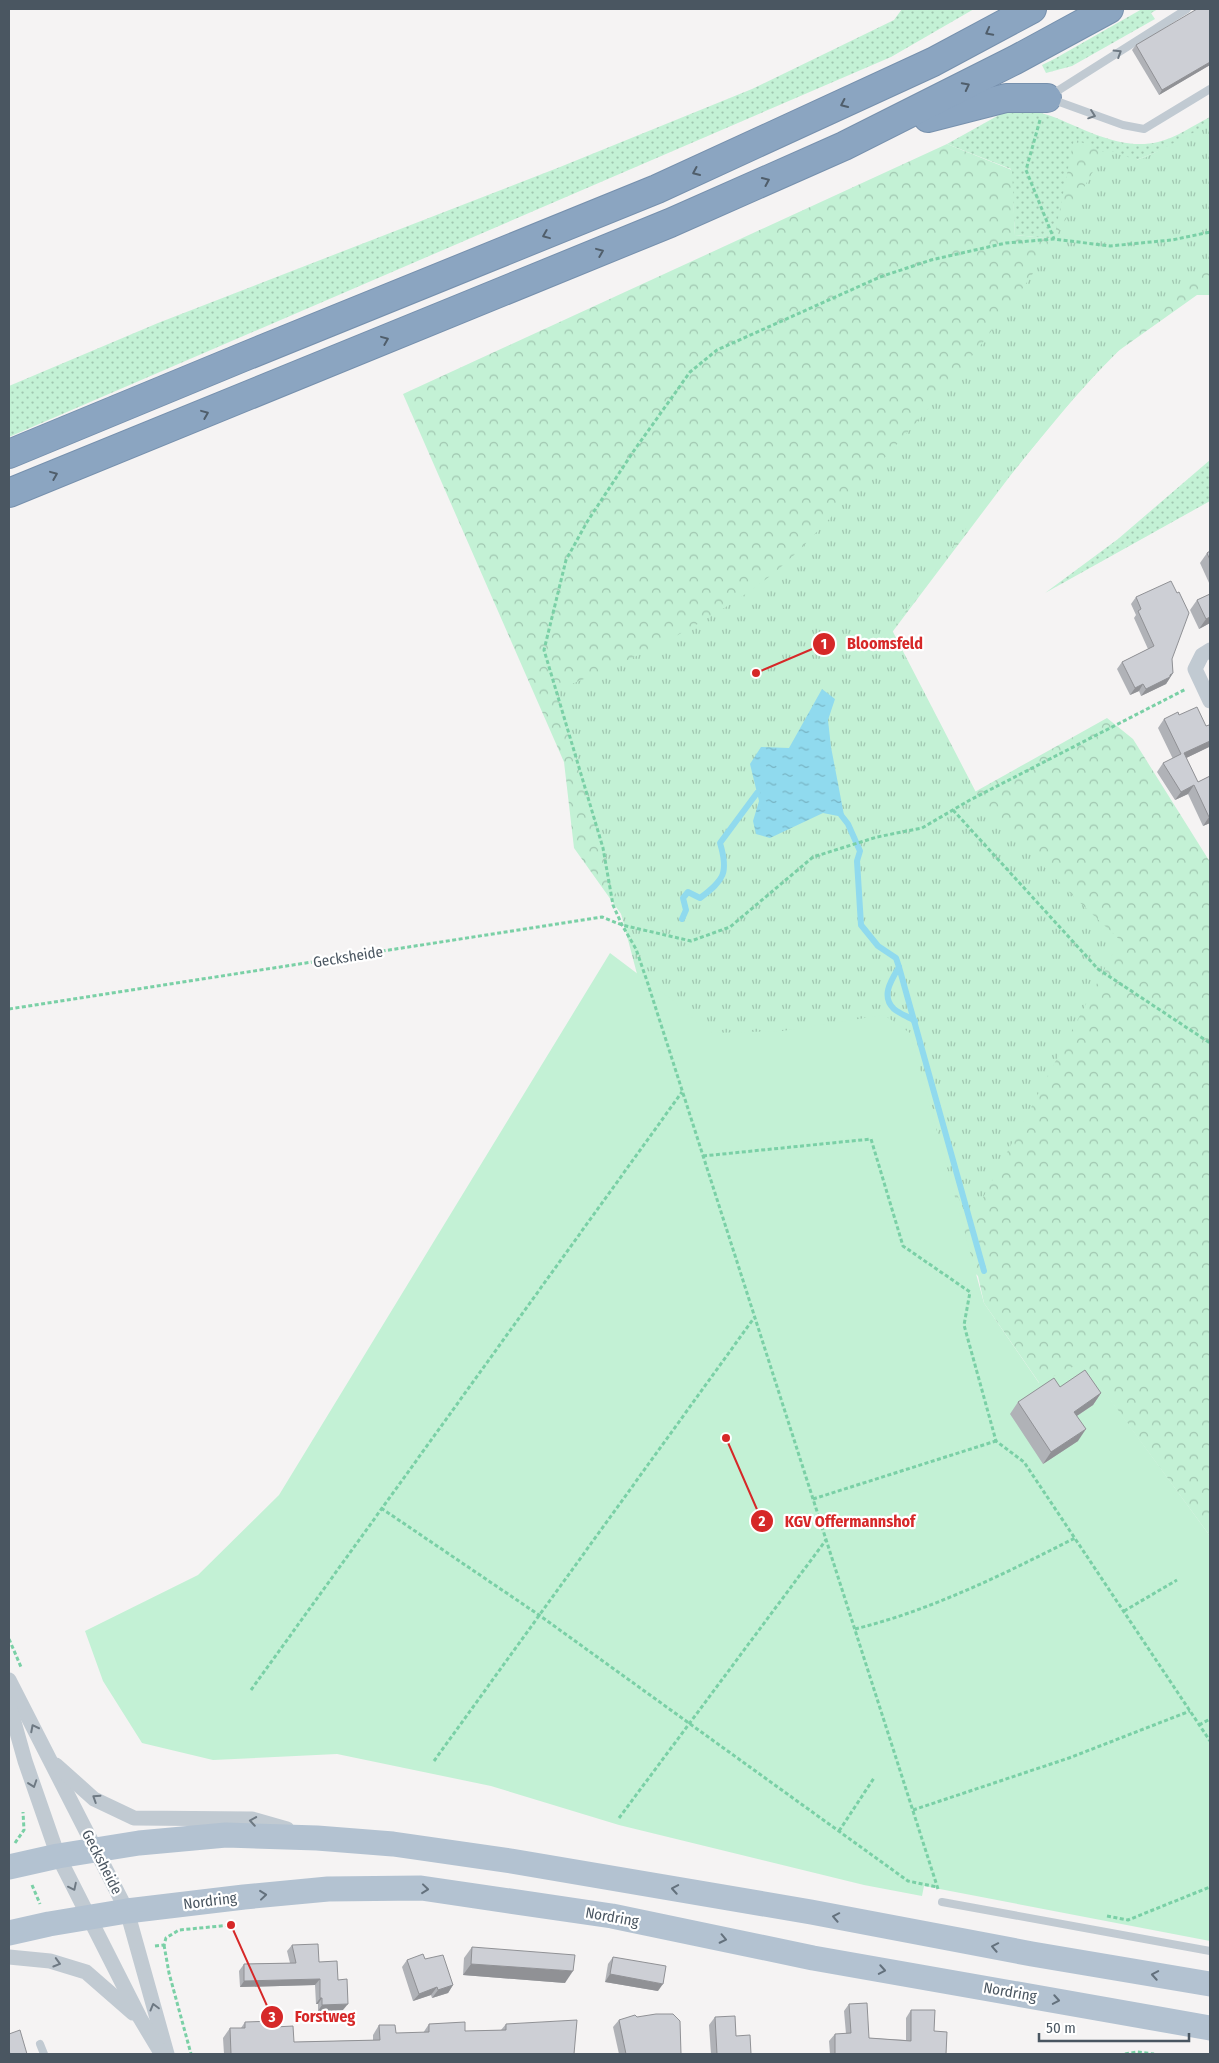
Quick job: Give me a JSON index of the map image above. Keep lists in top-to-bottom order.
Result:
{
  "streets": {
    "main road": ["Nordring"],
    "street": ["Gecksheide"]
  },
  "crossings": [
    ["Gecksheide", "Nordring"]
  ],
  "places": ["Bloomsfeld", "KGV Offermannshof", "Forstweg"],
  "scale_bar": "50 m"
}
